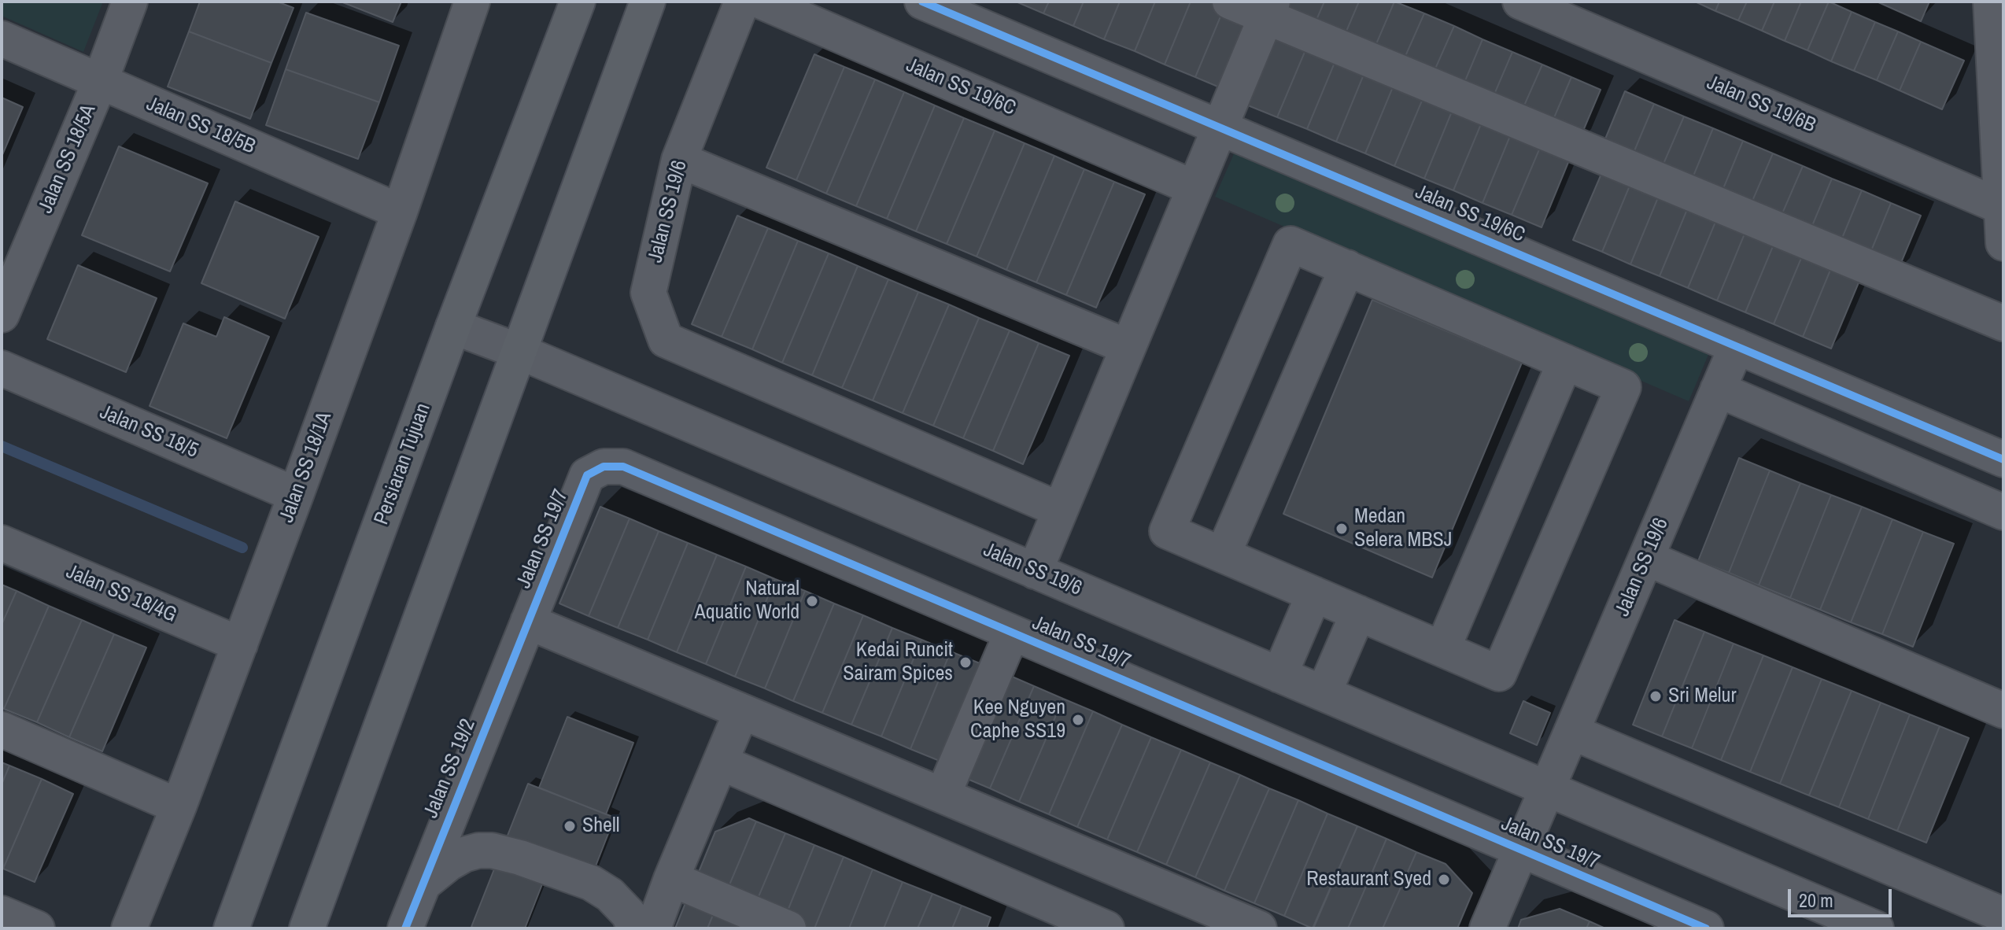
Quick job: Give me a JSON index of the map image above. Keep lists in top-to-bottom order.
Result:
{
  "streets": {
    "main road": ["Persiaran Tujuan"],
    "street": [
      "Jalan SS 19/6C",
      "Jalan SS 19/6B",
      "Jalan SS 18/5B",
      "Jalan SS 18/5A",
      "Jalan SS 19/6",
      "Jalan SS 18/5",
      "Jalan SS 18/1A",
      "Jalan SS 19/7",
      "Jalan SS 18/4G",
      "Jalan SS 19/2"
    ]
  },
  "crossings": [
    ["Jalan SS 19/6C", "Jalan SS 19/6"],
    ["Jalan SS 18/5B", "Jalan SS 18/5A"],
    ["Jalan SS 18/5B", "Jalan SS 18/1A"],
    ["Jalan SS 19/6", "Persiaran Tujuan"],
    ["Jalan SS 18/5", "Jalan SS 18/1A"],
    ["Jalan SS 18/1A", "Jalan SS 18/4G"],
    ["Jalan SS 19/7", "Jalan SS 19/2"]
  ],
  "places": [
    "Medan Selera MBSJ",
    "Natural Aquatic World",
    "Kedai Runcit Sairam Spices",
    "Sri Melur",
    "Kee Nguyen Caphe SS19",
    "Shell",
    "Restaurant Syed"
  ],
  "scale_bar": "20 m"
}
